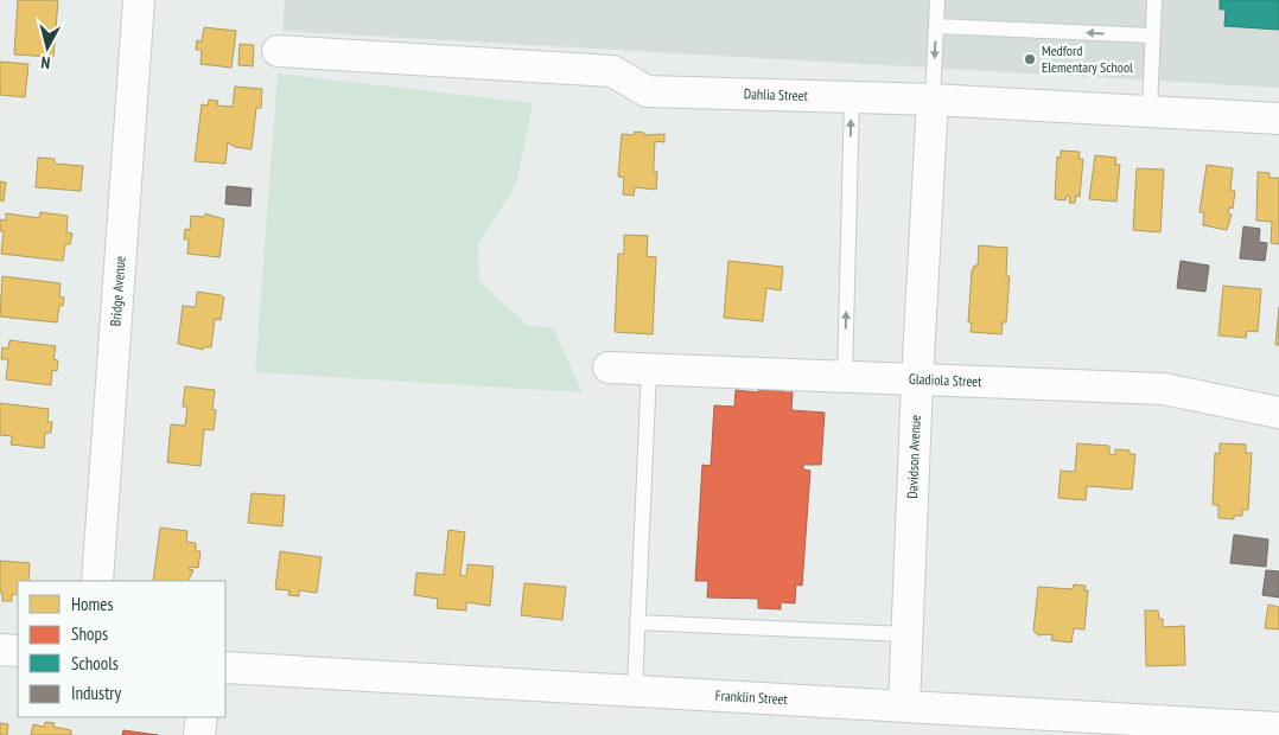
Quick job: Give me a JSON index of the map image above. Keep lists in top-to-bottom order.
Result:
{
  "streets": {
    "street": [
      "Dahlia Street",
      "Bridge Avenue",
      "Gladiola Street",
      "Davidson Avenue",
      "Franklin Street"
    ]
  },
  "crossings": [
    ["Dahlia Street", "Davidson Avenue"],
    ["Gladiola Street", "Davidson Avenue"],
    ["Davidson Avenue", "Franklin Street"]
  ],
  "places": ["Medford Elementary School"],
  "legend": [
    "Homes",
    "Shops",
    "Schools",
    "Industry"
  ],
  "north": "bottom"
}
